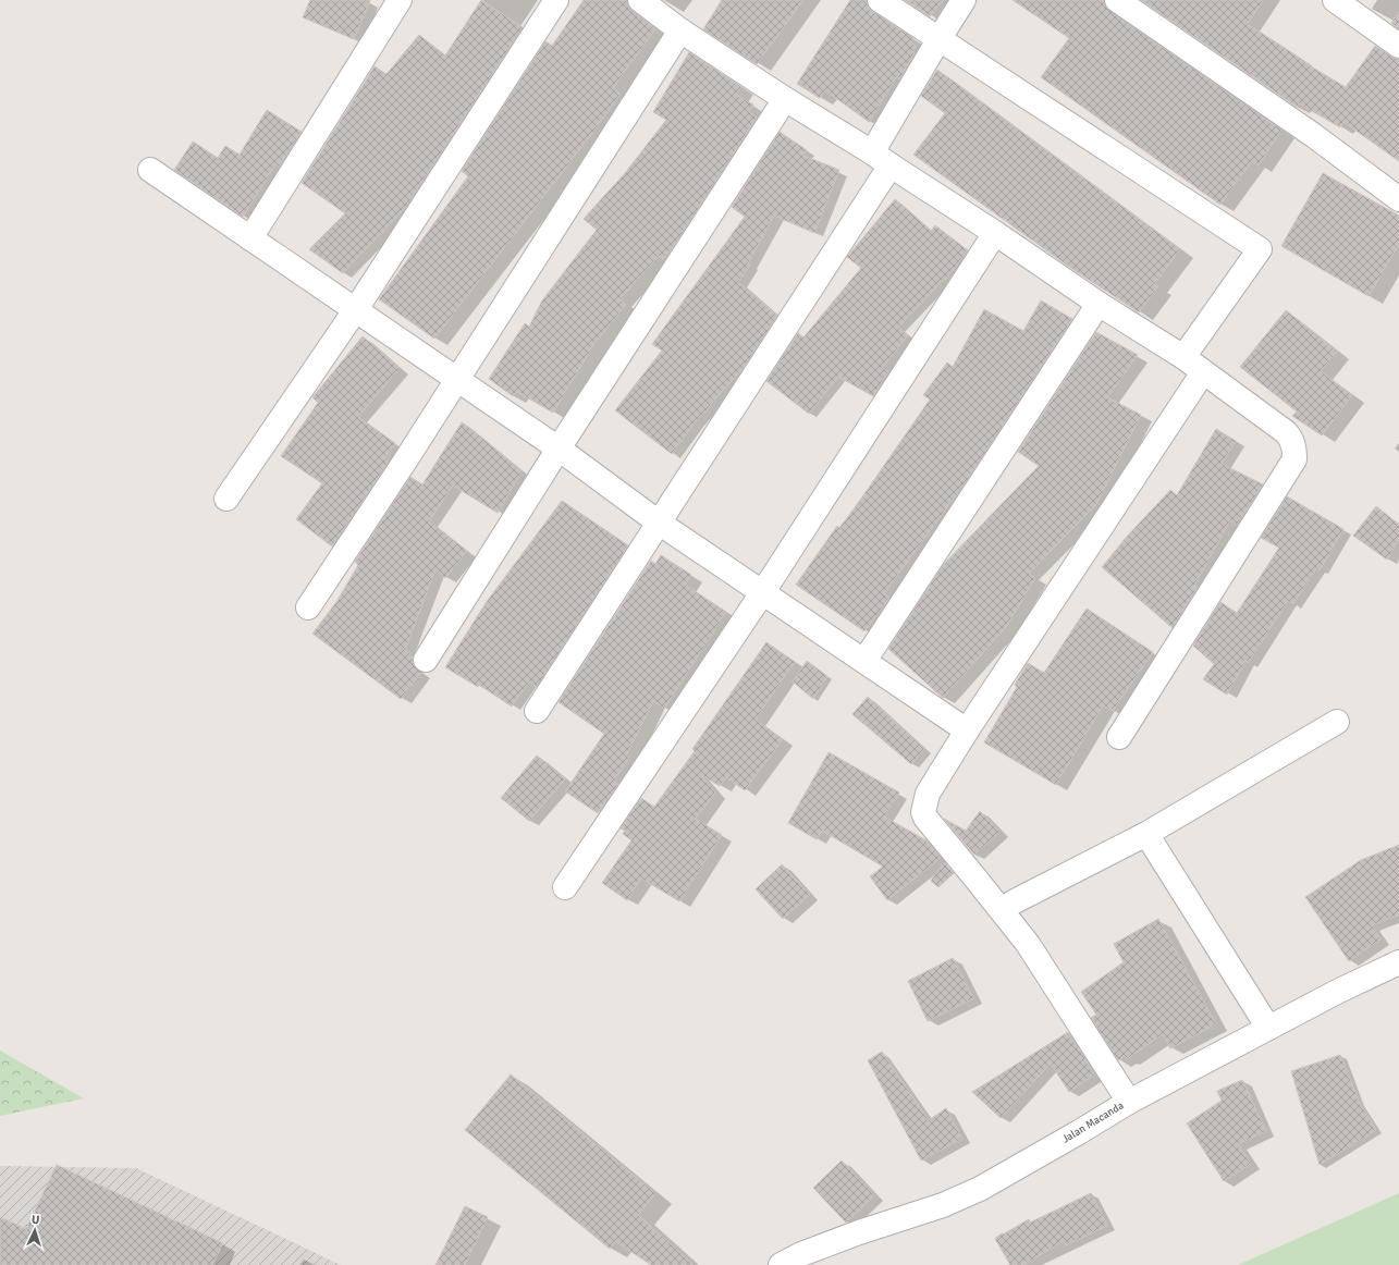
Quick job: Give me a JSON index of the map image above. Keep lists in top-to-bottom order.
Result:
{
  "streets": {
    "street": ["Jalan Macanda"]
  },
  "north": "top"
}
